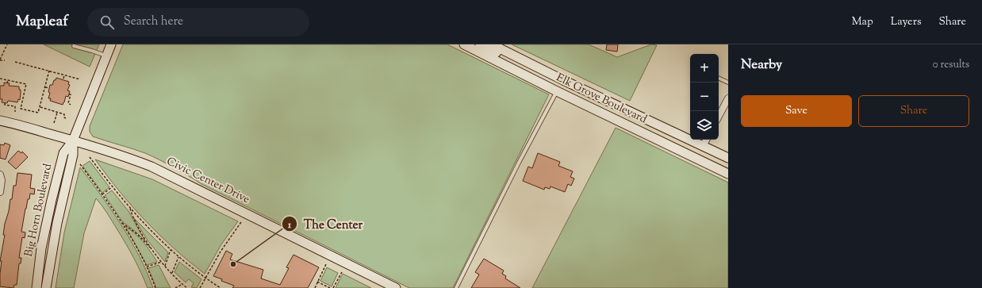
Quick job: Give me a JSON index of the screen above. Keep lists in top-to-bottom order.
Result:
{
  "streets": {
    "main road": ["Elk Grove Boulevard", "Civic Center Drive", "Big Horn Boulevard"]
  },
  "crossings": [
    ["Civic Center Drive", "Big Horn Boulevard"]
  ],
  "places": ["The Center"],
  "page": {
    "header": "Mapleaf",
    "search": "Search here",
    "nav": ["Map", "Layers", "Share"],
    "heading": ["Nearby", "0 results"],
    "map_buttons": ["+", "−"],
    "buttons": ["Save", "Share"]
  }
}
